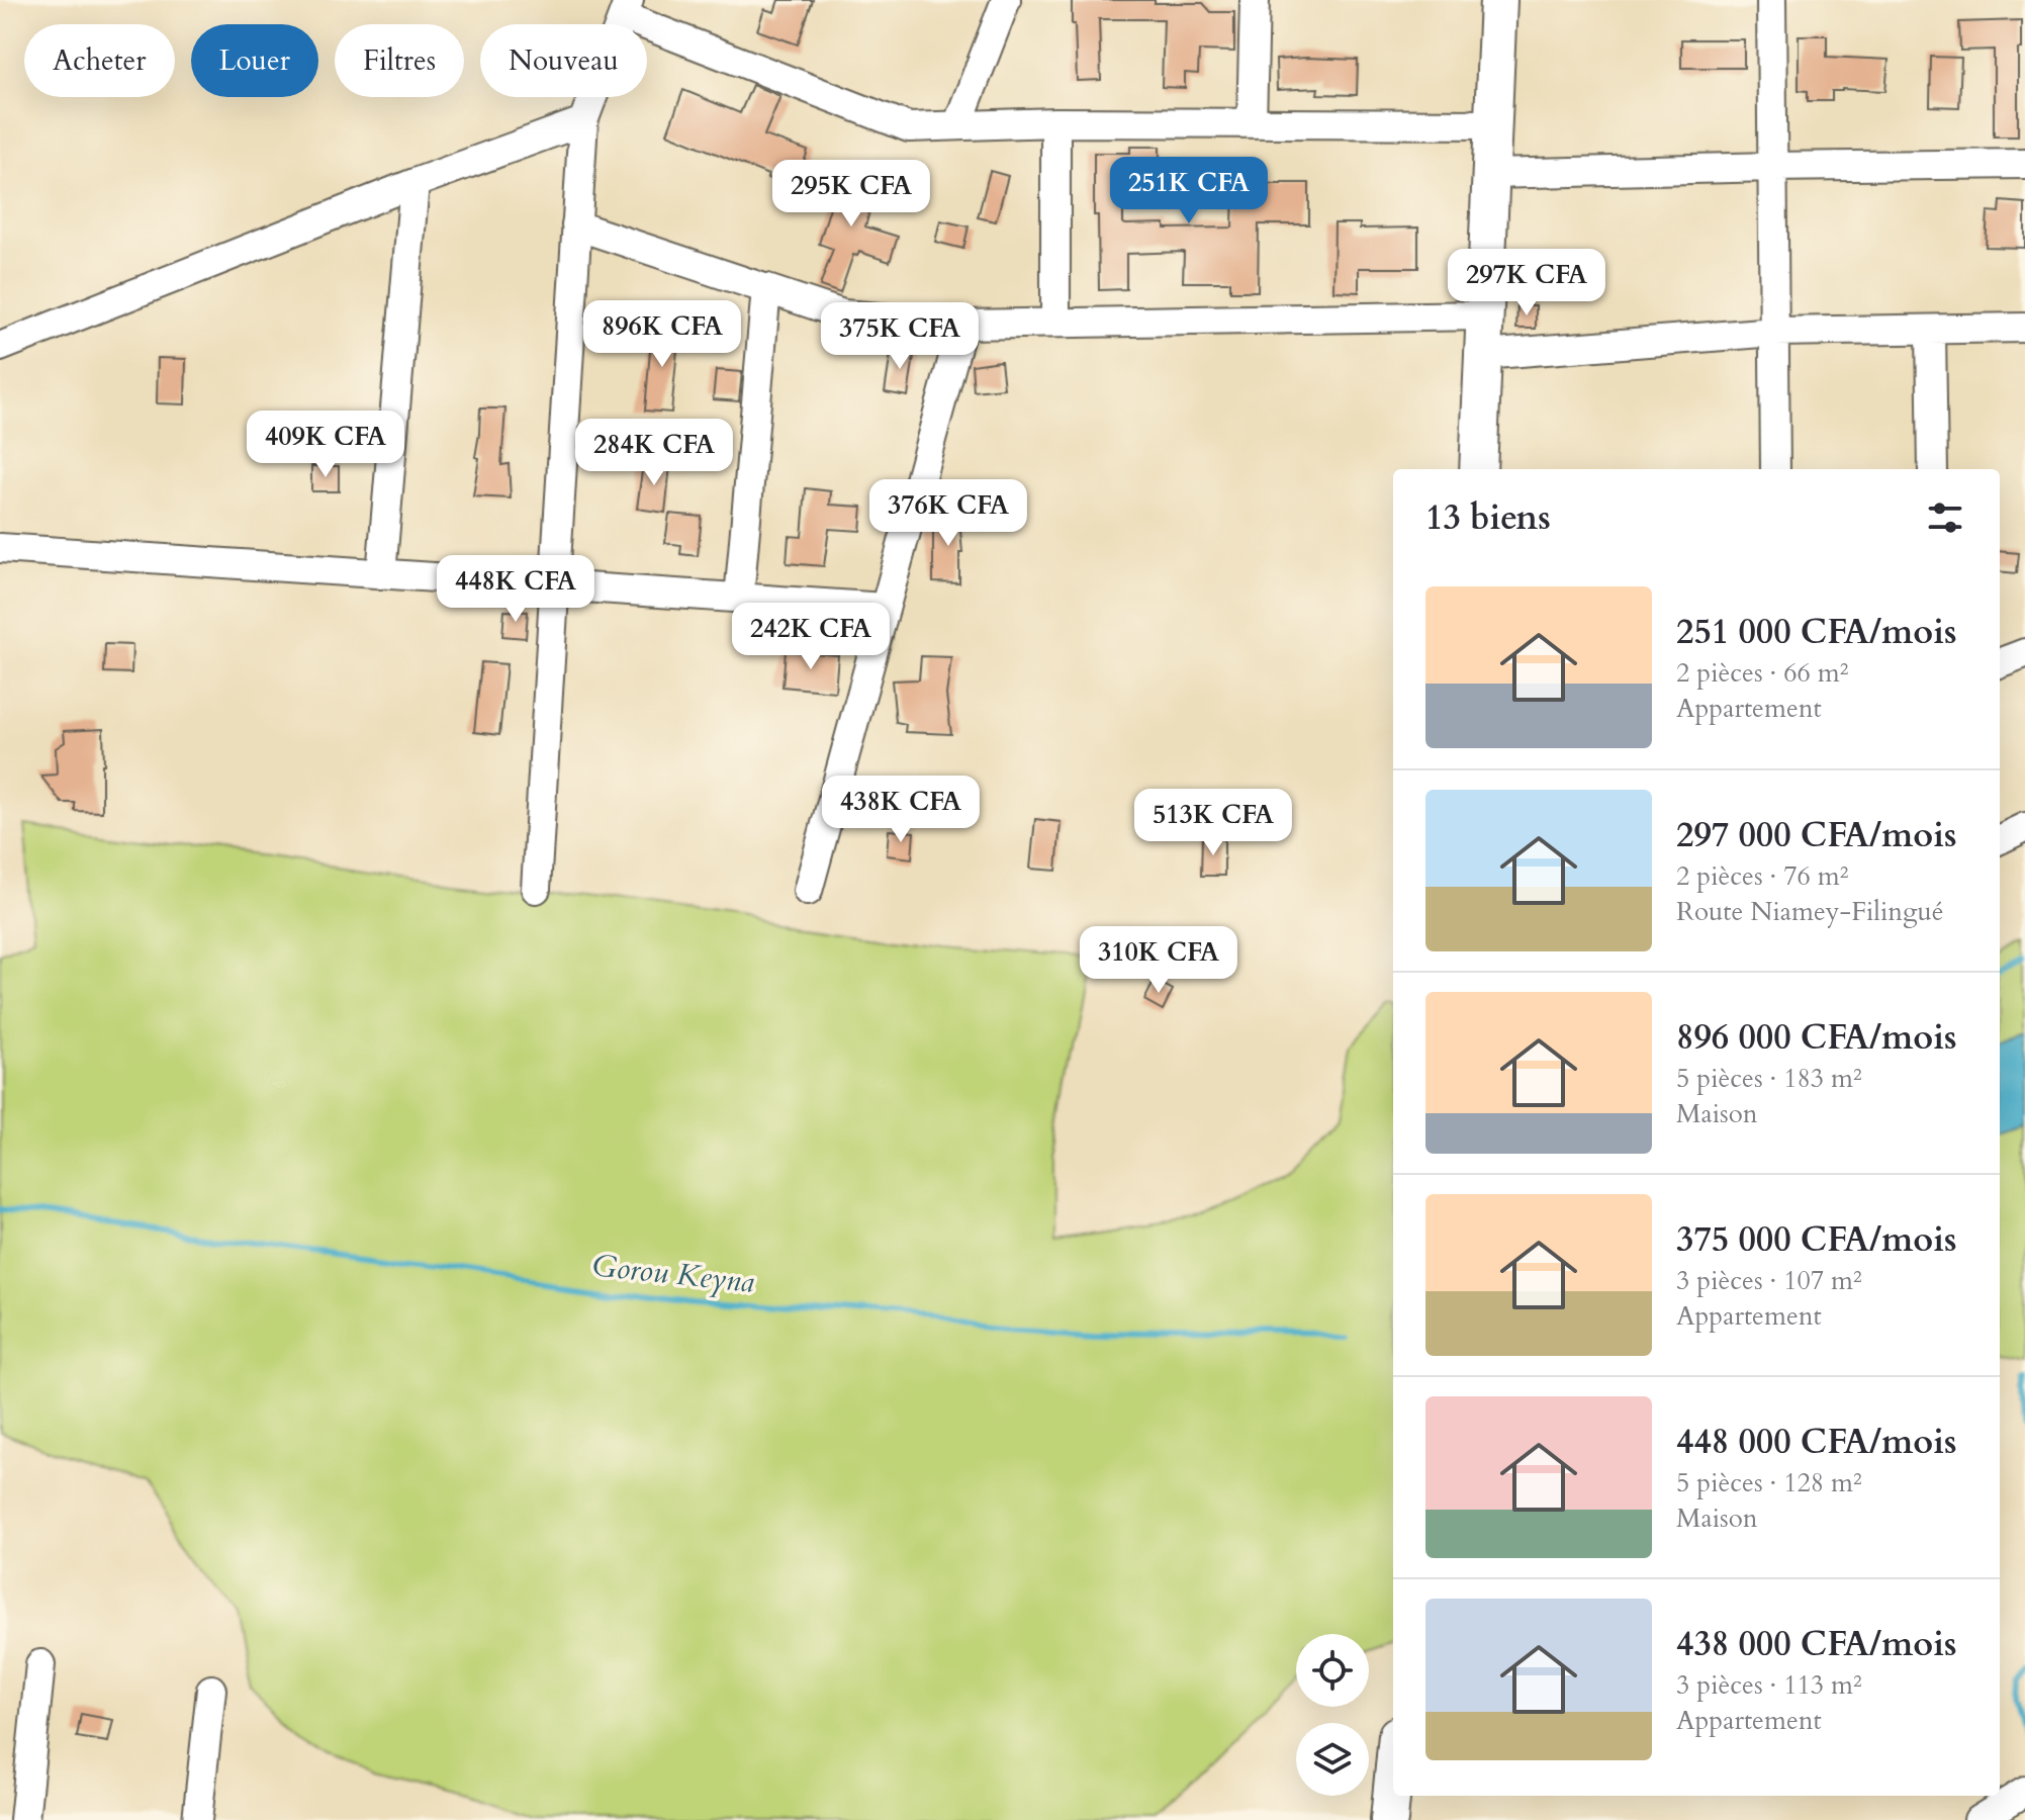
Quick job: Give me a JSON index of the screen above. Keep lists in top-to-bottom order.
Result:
{
  "water": ["Gorou Keyna"],
  "page": {
    "chip": [
      "Acheter",
      "Louer",
      "Filtres",
      "Nouveau"
    ],
    "price": [
      "251K CFA",
      "295K CFA",
      "297K CFA",
      "896K CFA",
      "375K CFA",
      "409K CFA",
      "284K CFA",
      "376K CFA",
      "448K CFA",
      "242K CFA",
      "438K CFA",
      "513K CFA",
      "310K CFA"
    ],
    "heading": "13 biens",
    "list": [
      {
        "name": "251 000 CFA/mois",
        "note": "2 pièces · 66 m² · Appartement"
      },
      {
        "name": "297 000 CFA/mois",
        "note": "2 pièces · 76 m² · Route Niamey-Filingué"
      },
      {
        "name": "896 000 CFA/mois",
        "note": "5 pièces · 183 m² · Maison"
      },
      {
        "name": "375 000 CFA/mois",
        "note": "3 pièces · 107 m² · Appartement"
      },
      {
        "name": "448 000 CFA/mois",
        "note": "5 pièces · 128 m² · Maison"
      },
      {
        "name": "438 000 CFA/mois",
        "note": "3 pièces · 113 m² · Appartement"
      }
    ]
  }
}
